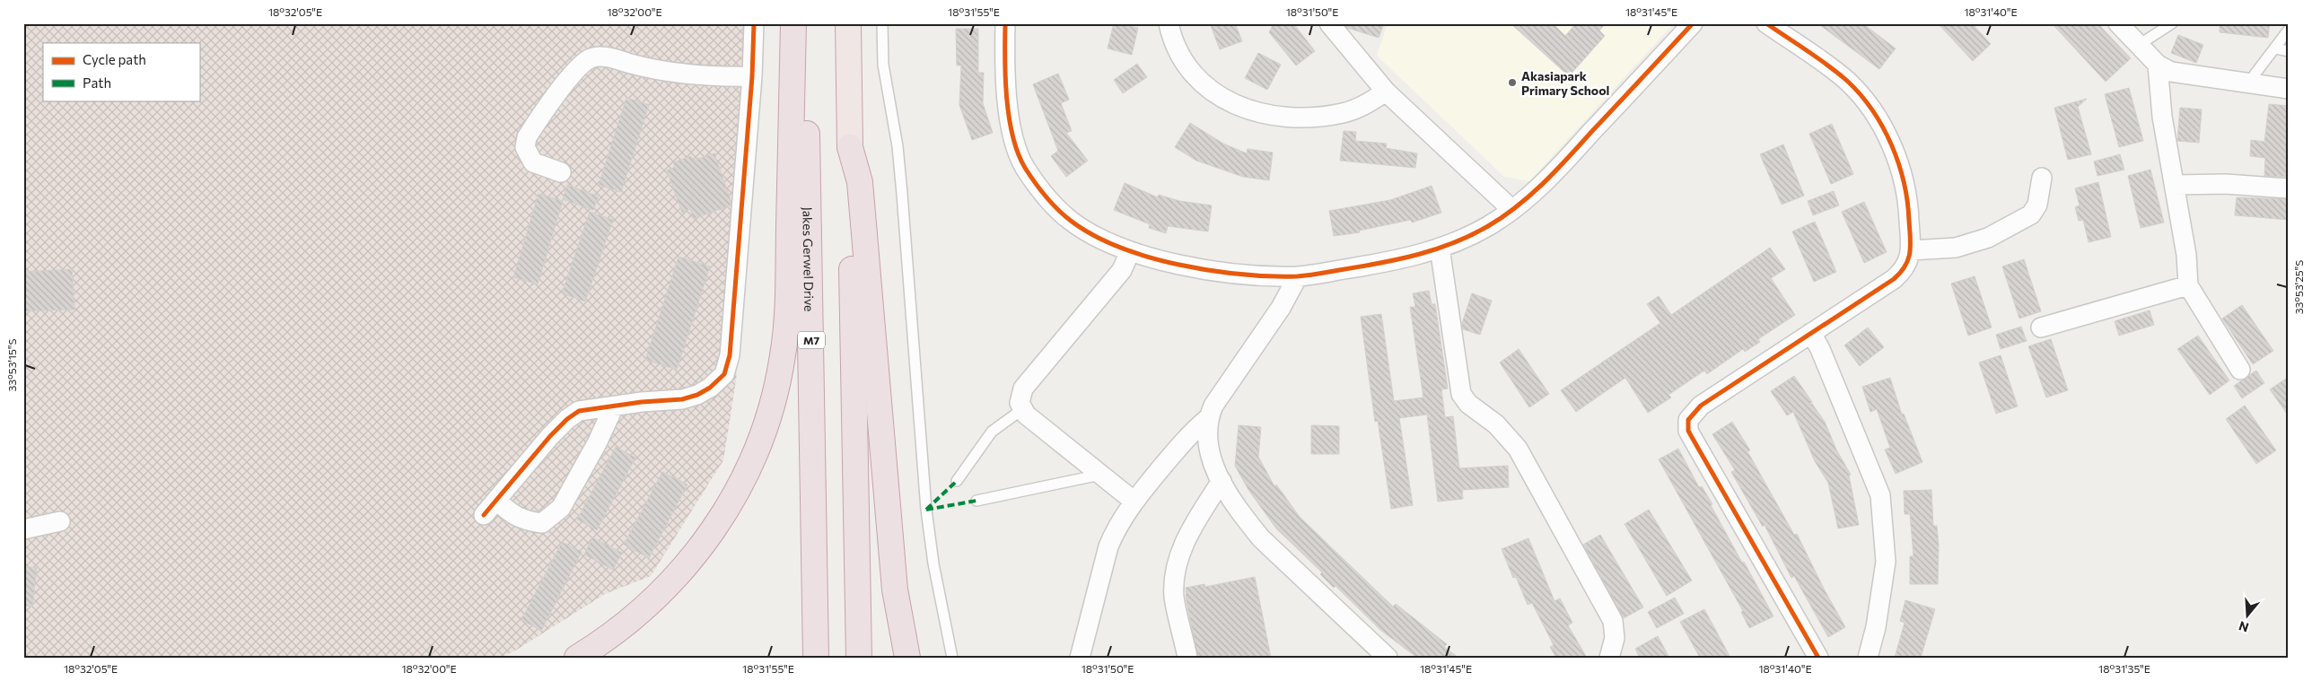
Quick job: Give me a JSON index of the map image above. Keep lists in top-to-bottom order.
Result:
{
  "streets": {
    "highway": ["Jakes Gerwel Drive", "M7"]
  },
  "places": ["Akasiapark Primary School"],
  "legend": ["Cycle path", "Path"],
  "north": "bottom",
  "coordinates": [
    "18°32'05\"E",
    "18°32'00\"E",
    "18°31'55\"E",
    "18°31'50\"E",
    "18°31'45\"E",
    "18°31'40\"E",
    "33°53'25\"S",
    "33°53'15\"S",
    "18°31'35\"E"
  ]
}
